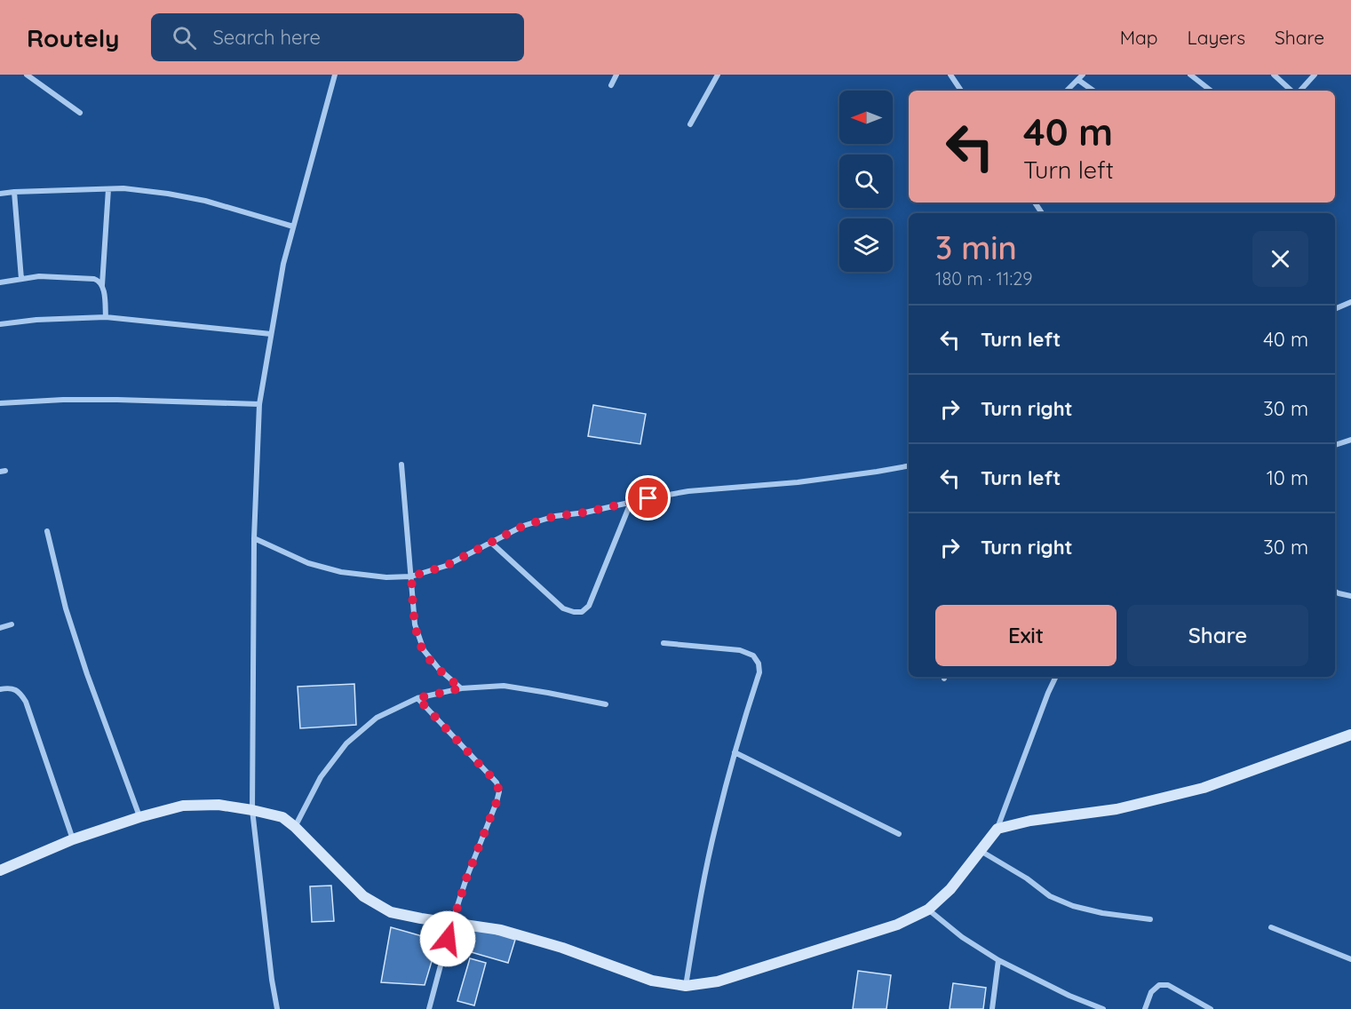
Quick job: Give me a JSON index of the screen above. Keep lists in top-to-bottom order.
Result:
{
  "north": "left",
  "page": {
    "header": "Routely",
    "search": "Search here",
    "nav": ["Map", "Layers", "Share"],
    "turn": ["40 m", "Turn left"],
    "heading": ["3 min", "180 m · 11:29"],
    "list": [
      {
        "name": "Turn left",
        "value": "40 m"
      },
      {
        "name": "Turn right",
        "value": "30 m"
      },
      {
        "name": "Turn left",
        "value": "10 m"
      },
      {
        "name": "Turn right",
        "value": "30 m"
      }
    ],
    "buttons": ["Exit", "Share"]
  }
}
